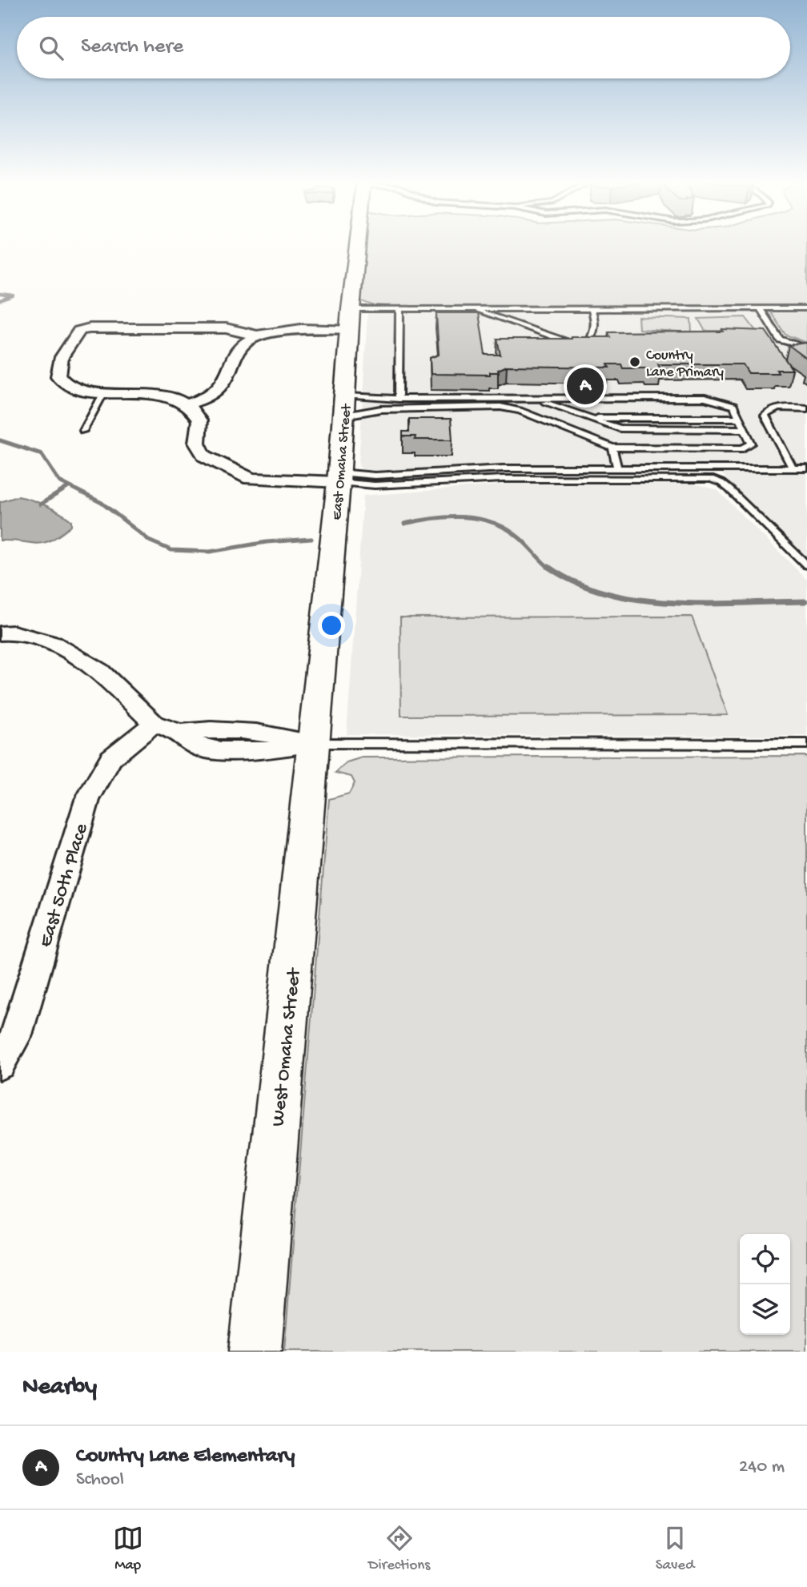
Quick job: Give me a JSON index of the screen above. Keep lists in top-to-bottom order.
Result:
{
  "streets": {
    "main road": ["East Omaha Street", "West Omaha Street"],
    "street": ["East 50th Place"]
  },
  "crossings": [
    ["East Omaha Street", "West Omaha Street"]
  ],
  "places": ["Country Lane Primary"],
  "page": {
    "search": "Search here",
    "pins": "A",
    "heading": "Nearby",
    "list": [
      {
        "mark": "A",
        "name": "Country Lane Elementary",
        "note": "School",
        "value": "240 m"
      }
    ],
    "nav": ["Map", "Directions", "Saved"]
  }
}
